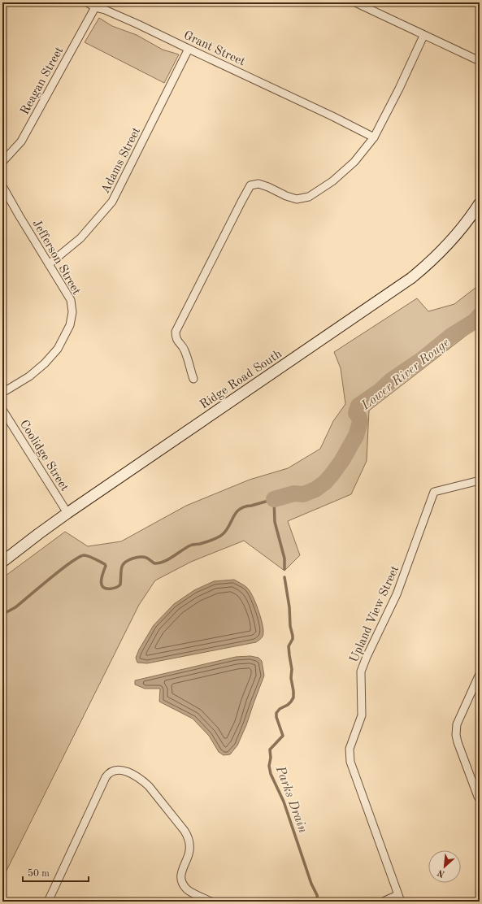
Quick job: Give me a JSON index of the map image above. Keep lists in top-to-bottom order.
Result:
{
  "streets": {
    "main road": ["Ridge Road South"],
    "street": [
      "Grant Street",
      "Reagan Street",
      "Adams Street",
      "Jefferson Street",
      "Coolidge Street",
      "Upland View Street"
    ]
  },
  "crossings": [
    ["Grant Street", "Reagan Street"],
    ["Grant Street", "Adams Street"],
    ["Adams Street", "Jefferson Street"],
    ["Ridge Road South", "Coolidge Street"]
  ],
  "water": ["Lower River Rouge", "Parks Drain"],
  "scale_bar": "50 m",
  "north": "bottom left"
}
